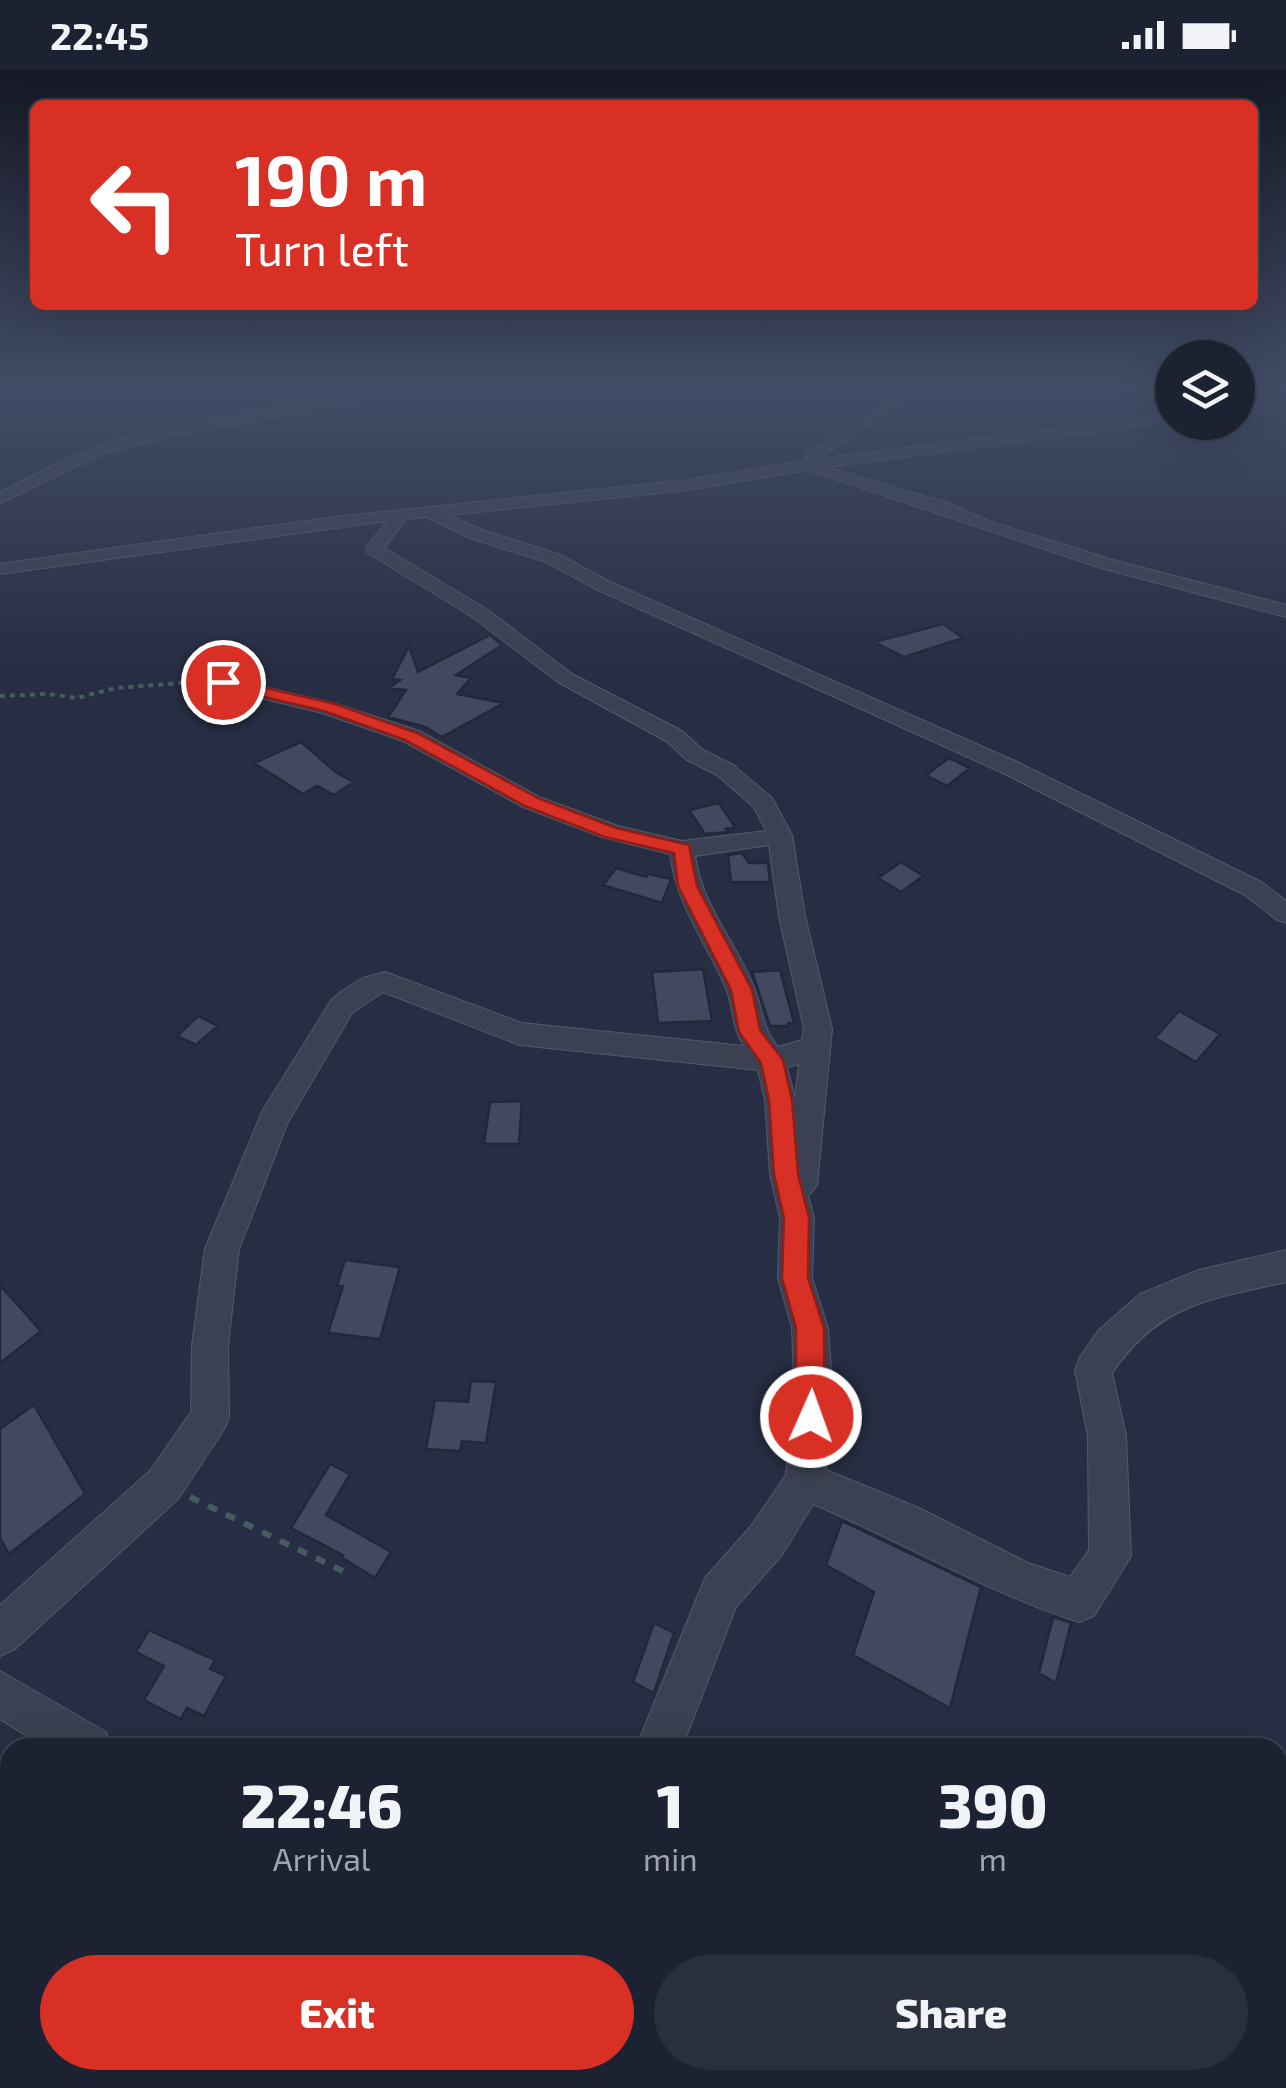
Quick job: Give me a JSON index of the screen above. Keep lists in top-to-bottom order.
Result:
{
  "page": {
    "status": "22:45",
    "turn": ["190 m", "Turn left"],
    "eta": [
      "22:46",
      "Arrival",
      "1",
      "min",
      "390",
      "m"
    ],
    "buttons": ["Exit", "Share"]
  }
}
